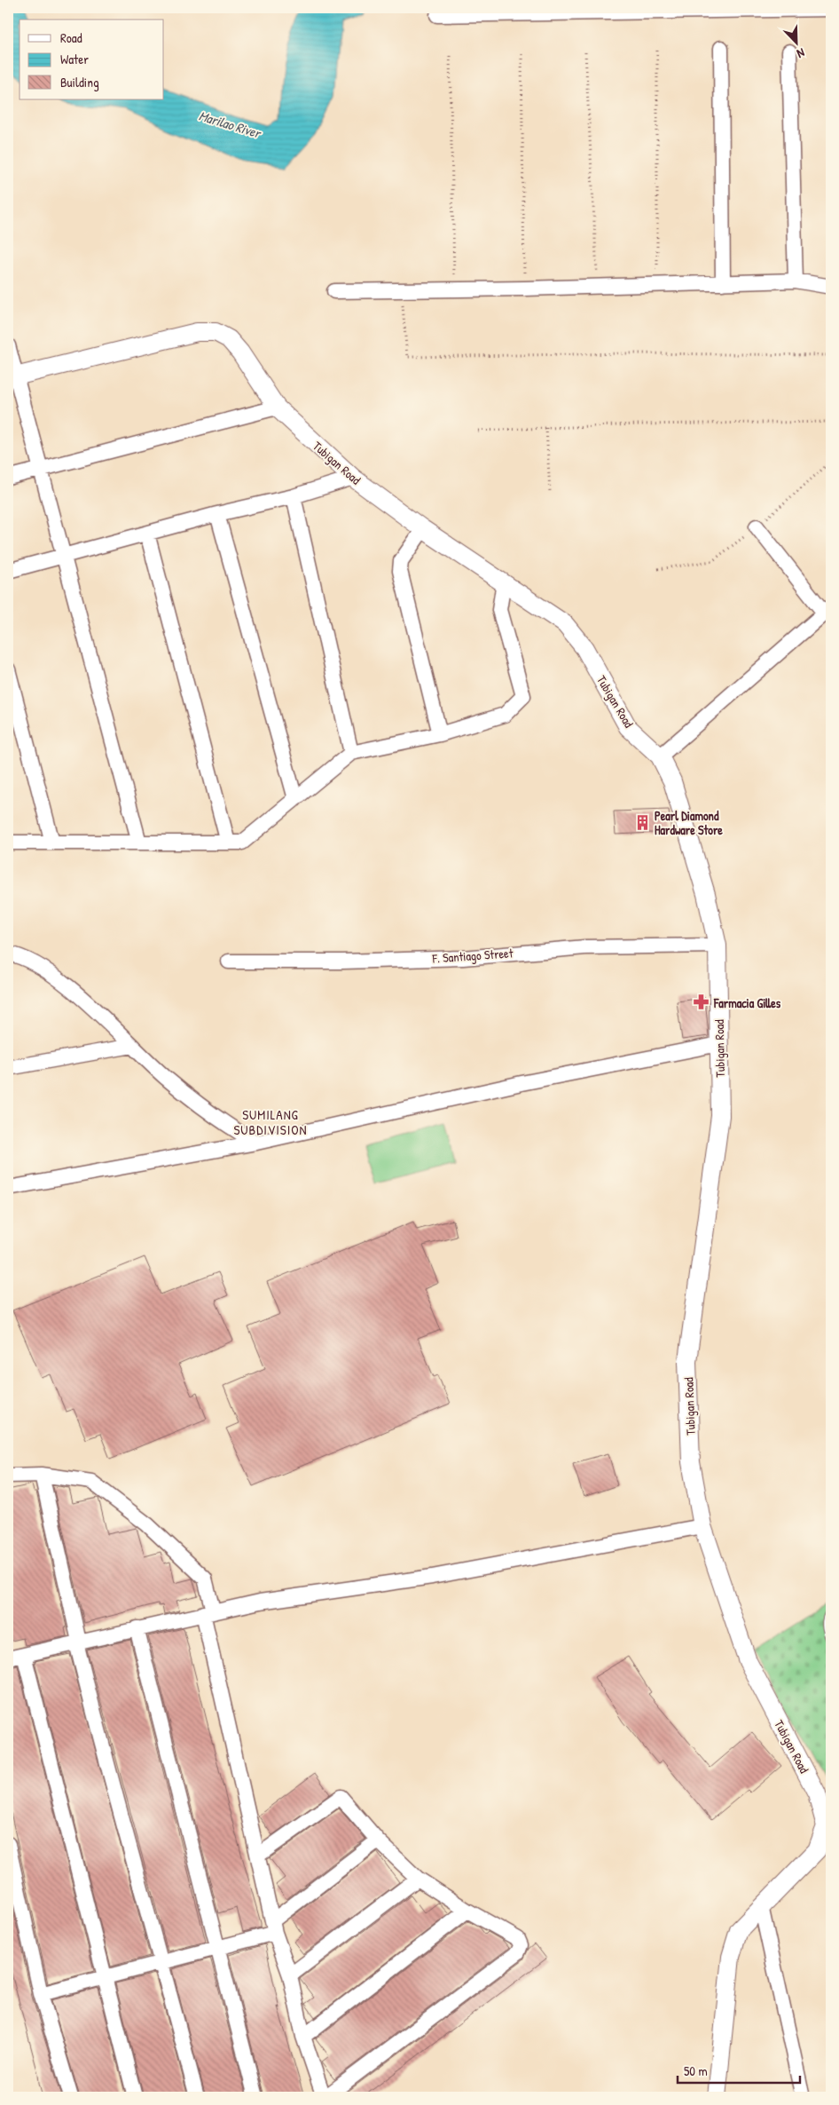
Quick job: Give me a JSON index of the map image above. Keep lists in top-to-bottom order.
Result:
{
  "streets": {
    "street": ["Tubigan Road", "F. Santiago Street"]
  },
  "crossings": [
    ["Tubigan Road", "F. Santiago Street"]
  ],
  "districts": ["SUMILANG SUBDIVISION"],
  "water": ["Marilao River"],
  "places": {
    "building": ["Pearl Diamond Hardware Store"],
    "pharmacy": ["Farmacia Gilles"]
  },
  "legend": ["Road", "Water", "Building"],
  "scale_bar": "50 m",
  "north": "bottom right"
}
